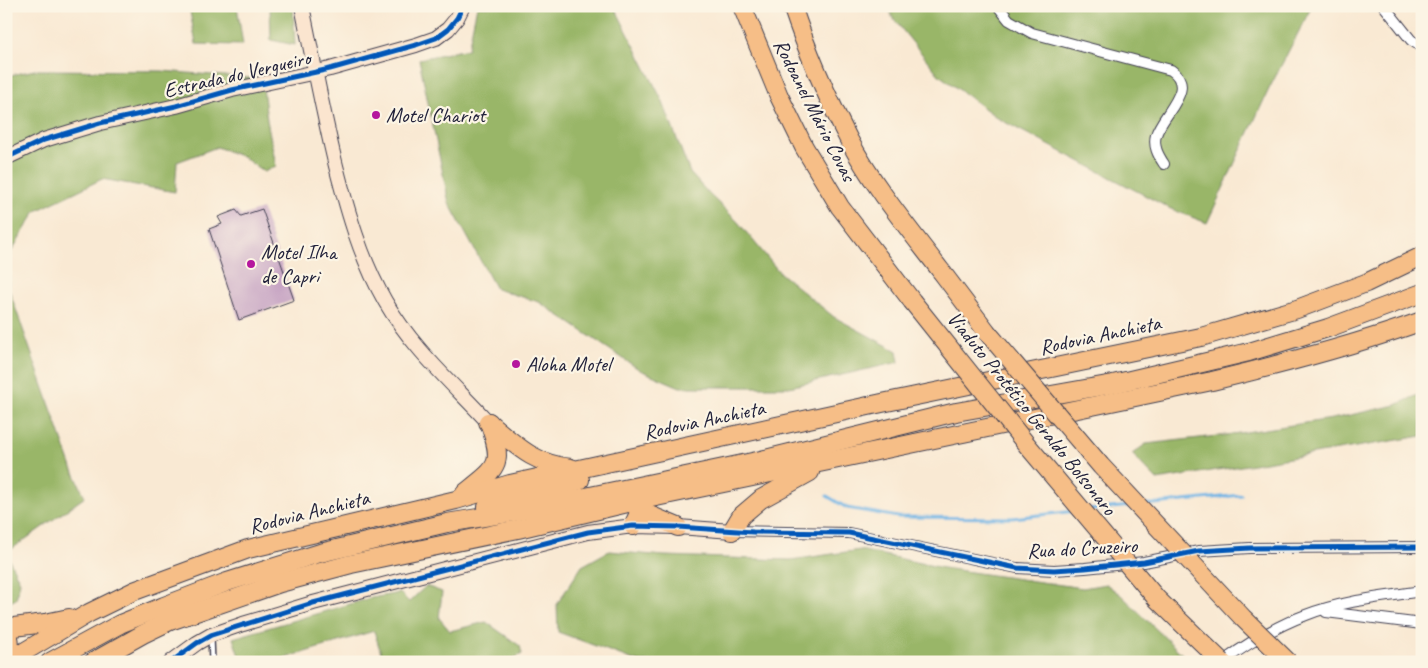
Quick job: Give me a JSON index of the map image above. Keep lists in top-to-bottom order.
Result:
{
  "streets": {
    "highway": ["Rodoanel Mário Covas", "Rodovia Anchieta", "Viaduto Protético Geraldo Bolsonaro"],
    "street": ["Estrada do Vergueiro", "Rua do Cruzeiro"]
  },
  "crossings": [
    ["Rodoanel Mário Covas", "Viaduto Protético Geraldo Bolsonaro"]
  ],
  "places": ["Motel Chariot", "Motel Ilha de Capri", "Aloha Motel"]
}
